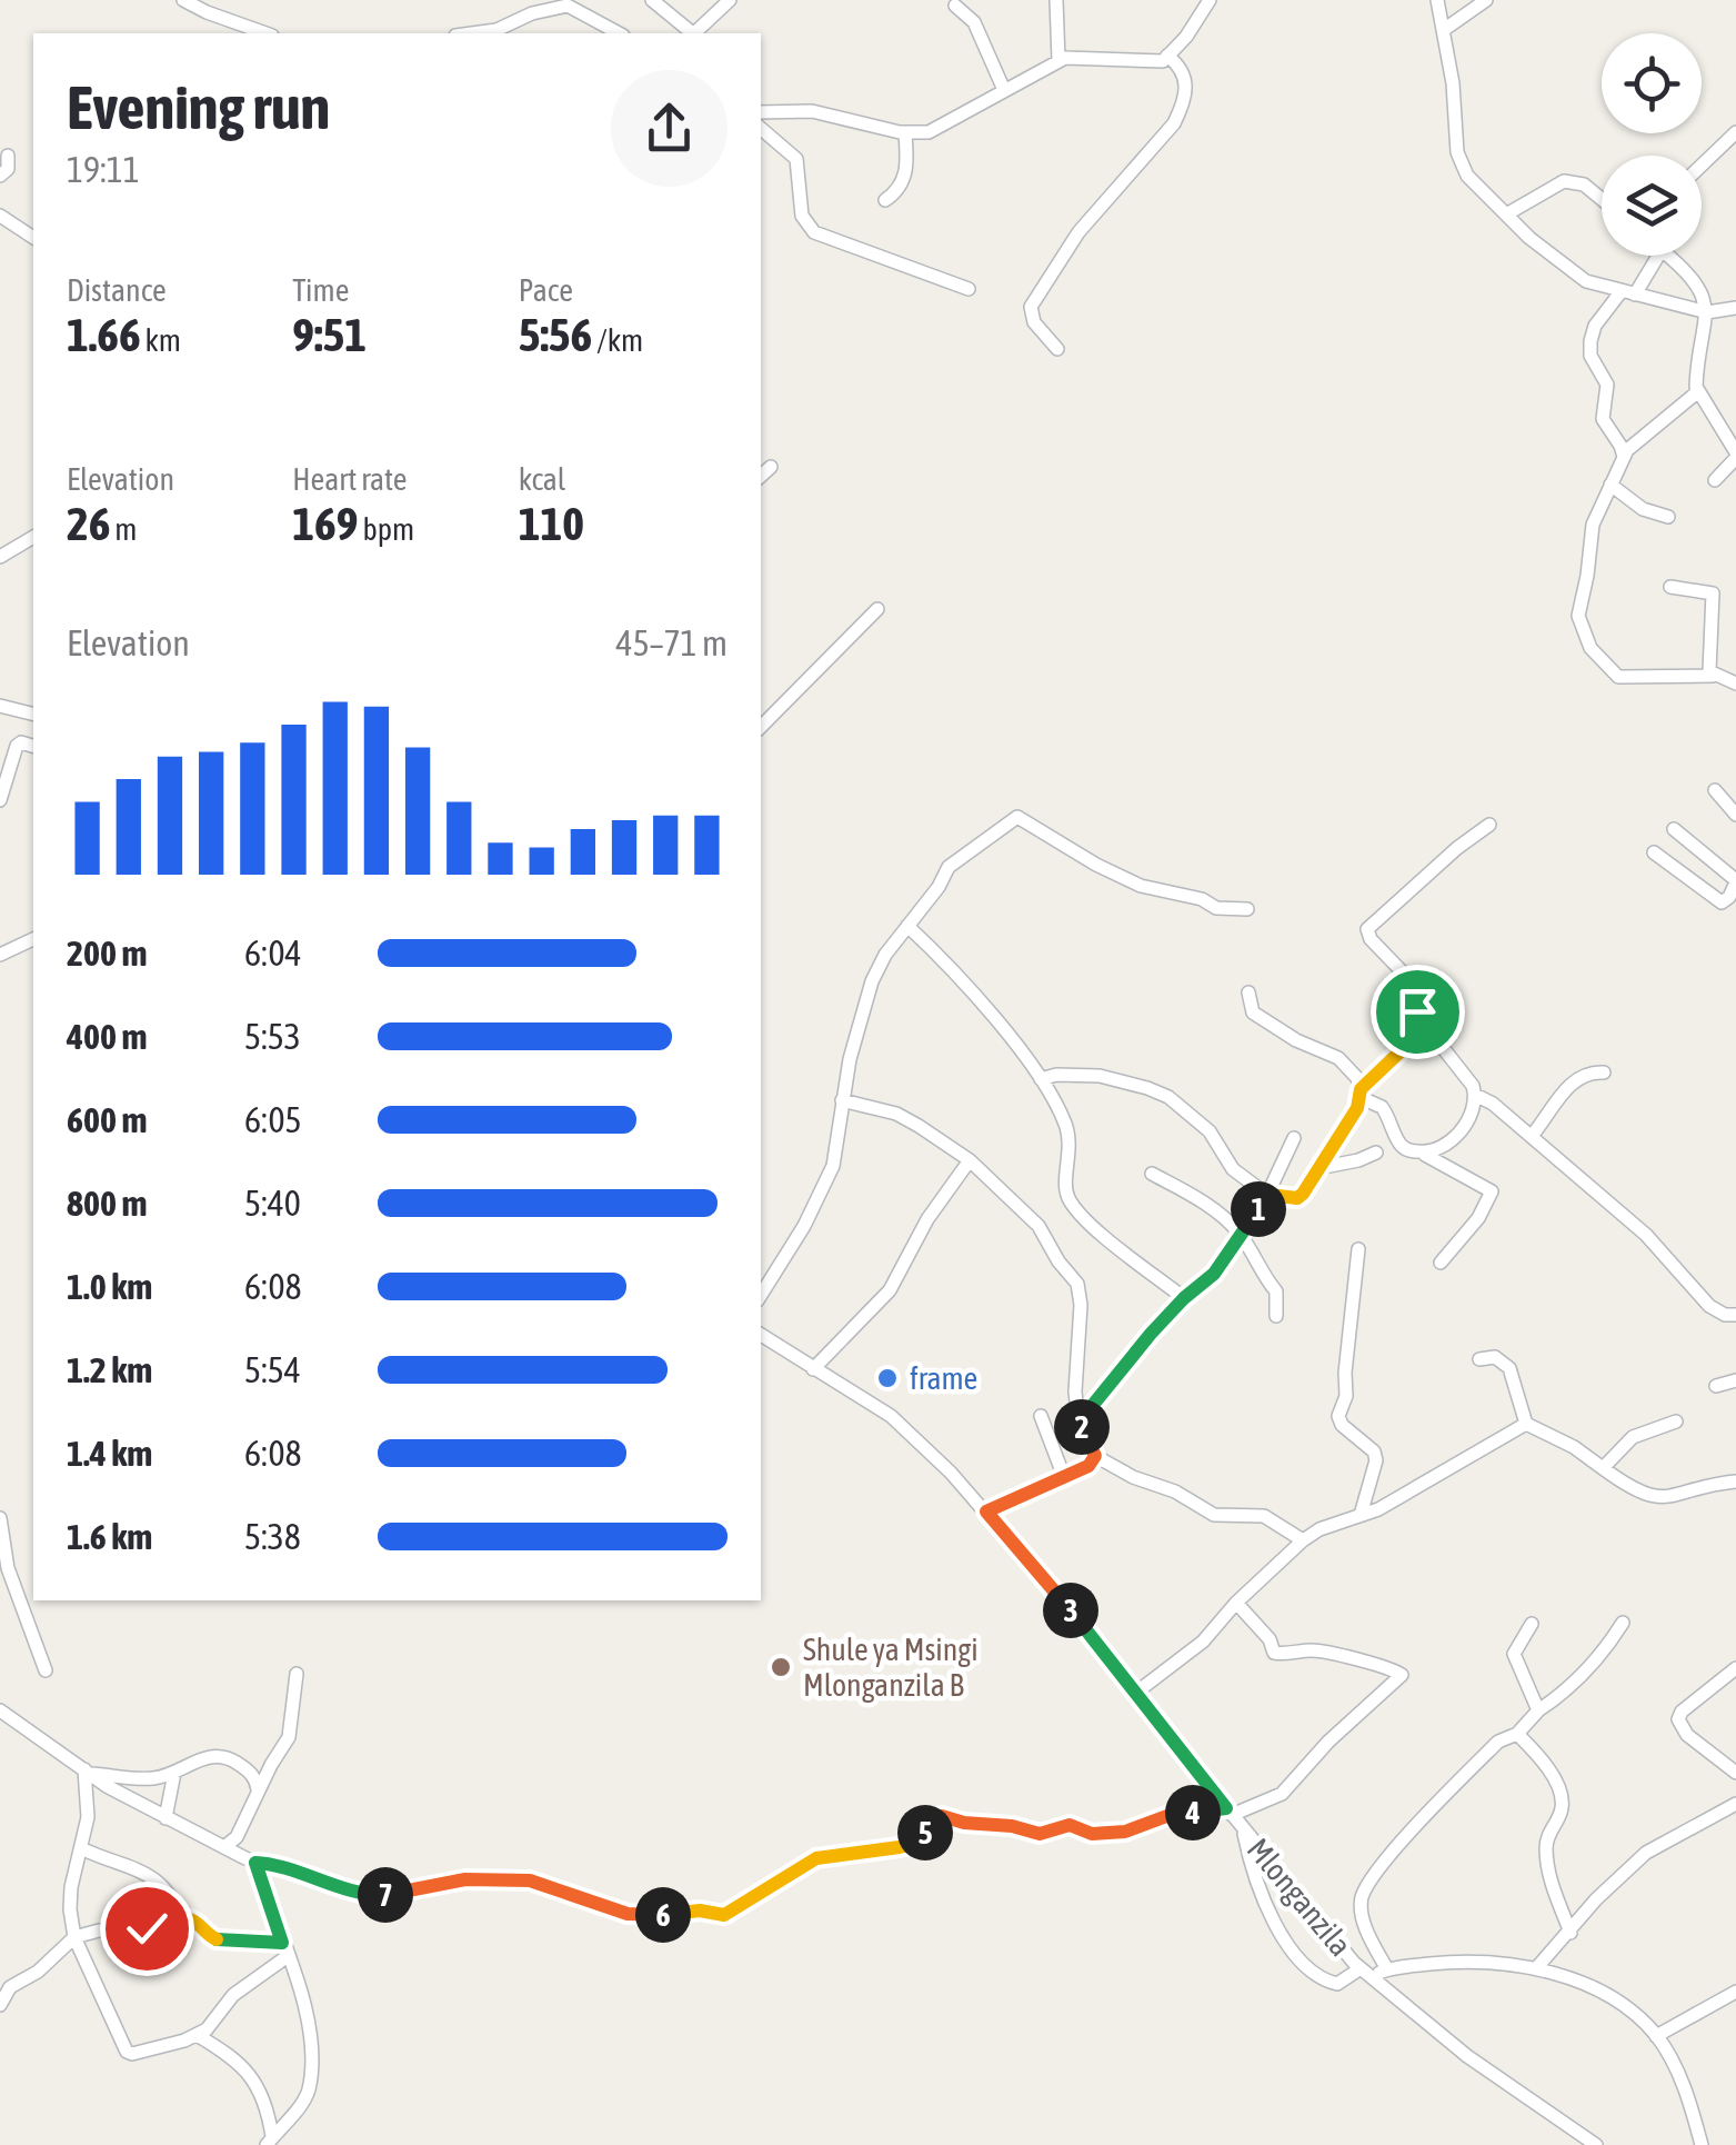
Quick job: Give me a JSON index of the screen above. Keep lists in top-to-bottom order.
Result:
{
  "streets": {
    "street": ["Mlonganzila"]
  },
  "places": ["frame", "Shule ya Msingi Mlonganzila B"],
  "page": {
    "heading": ["Evening run", "19:11"],
    "stats": [
      ["Distance", "1.66 km"],
      ["Time", "9:51"],
      ["Pace", "5:56 /km"],
      ["Elevation", "26 m"],
      ["Heart rate", "169 bpm"],
      ["kcal", "110"]
    ],
    "chart": ["Elevation", "45–71 m"],
    "list": [
      {
        "name": "200 m",
        "note": "6:04"
      },
      {
        "name": "400 m",
        "note": "5:53"
      },
      {
        "name": "600 m",
        "note": "6:05"
      },
      {
        "name": "800 m",
        "note": "5:40"
      },
      {
        "name": "1.0 km",
        "note": "6:08"
      },
      {
        "name": "1.2 km",
        "note": "5:54"
      },
      {
        "name": "1.4 km",
        "note": "6:08"
      },
      {
        "name": "1.6 km",
        "note": "5:38"
      }
    ],
    "pins": [
      "1",
      "2",
      "3",
      "4",
      "5",
      "7",
      "6"
    ]
  }
}
